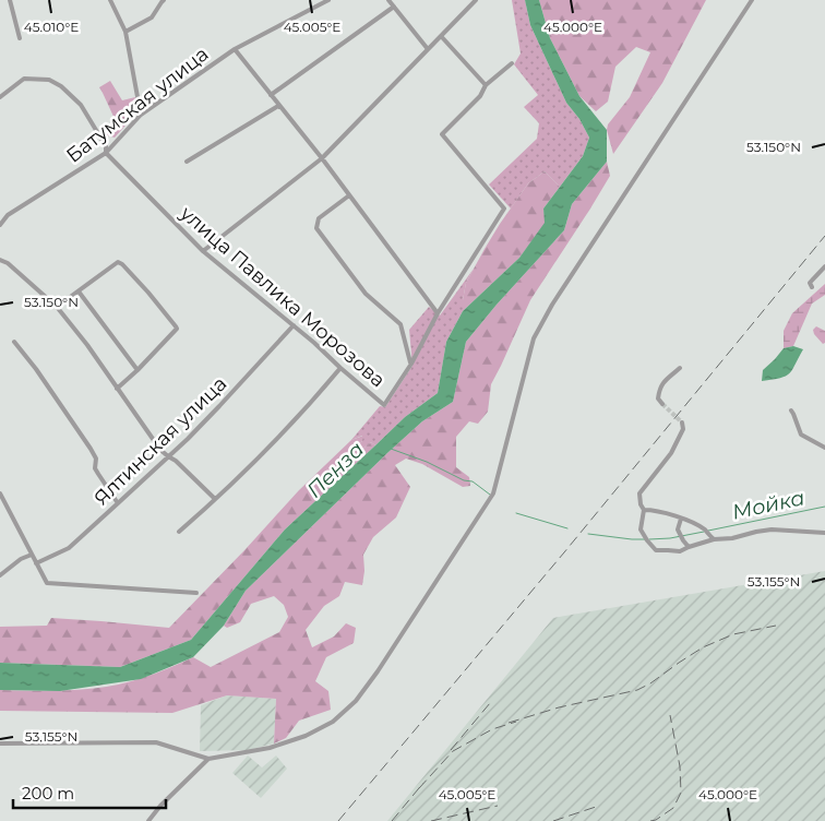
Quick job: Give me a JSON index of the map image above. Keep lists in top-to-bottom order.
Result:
{
  "streets": {
    "street": ["Батумская улица", "улица Павлика Морозова", "Ялтинская улица"]
  },
  "crossings": [
    ["Батумская улица", "улица Павлика Морозова"],
    ["улица Павлика Морозова", "Ялтинская улица"]
  ],
  "water": ["Пенза", "Мойка"],
  "scale_bar": "200 m",
  "coordinates": [
    "45.010°E",
    "45.005°E",
    "45.000°E",
    "53.150°N",
    "53.155°N"
  ]
}
